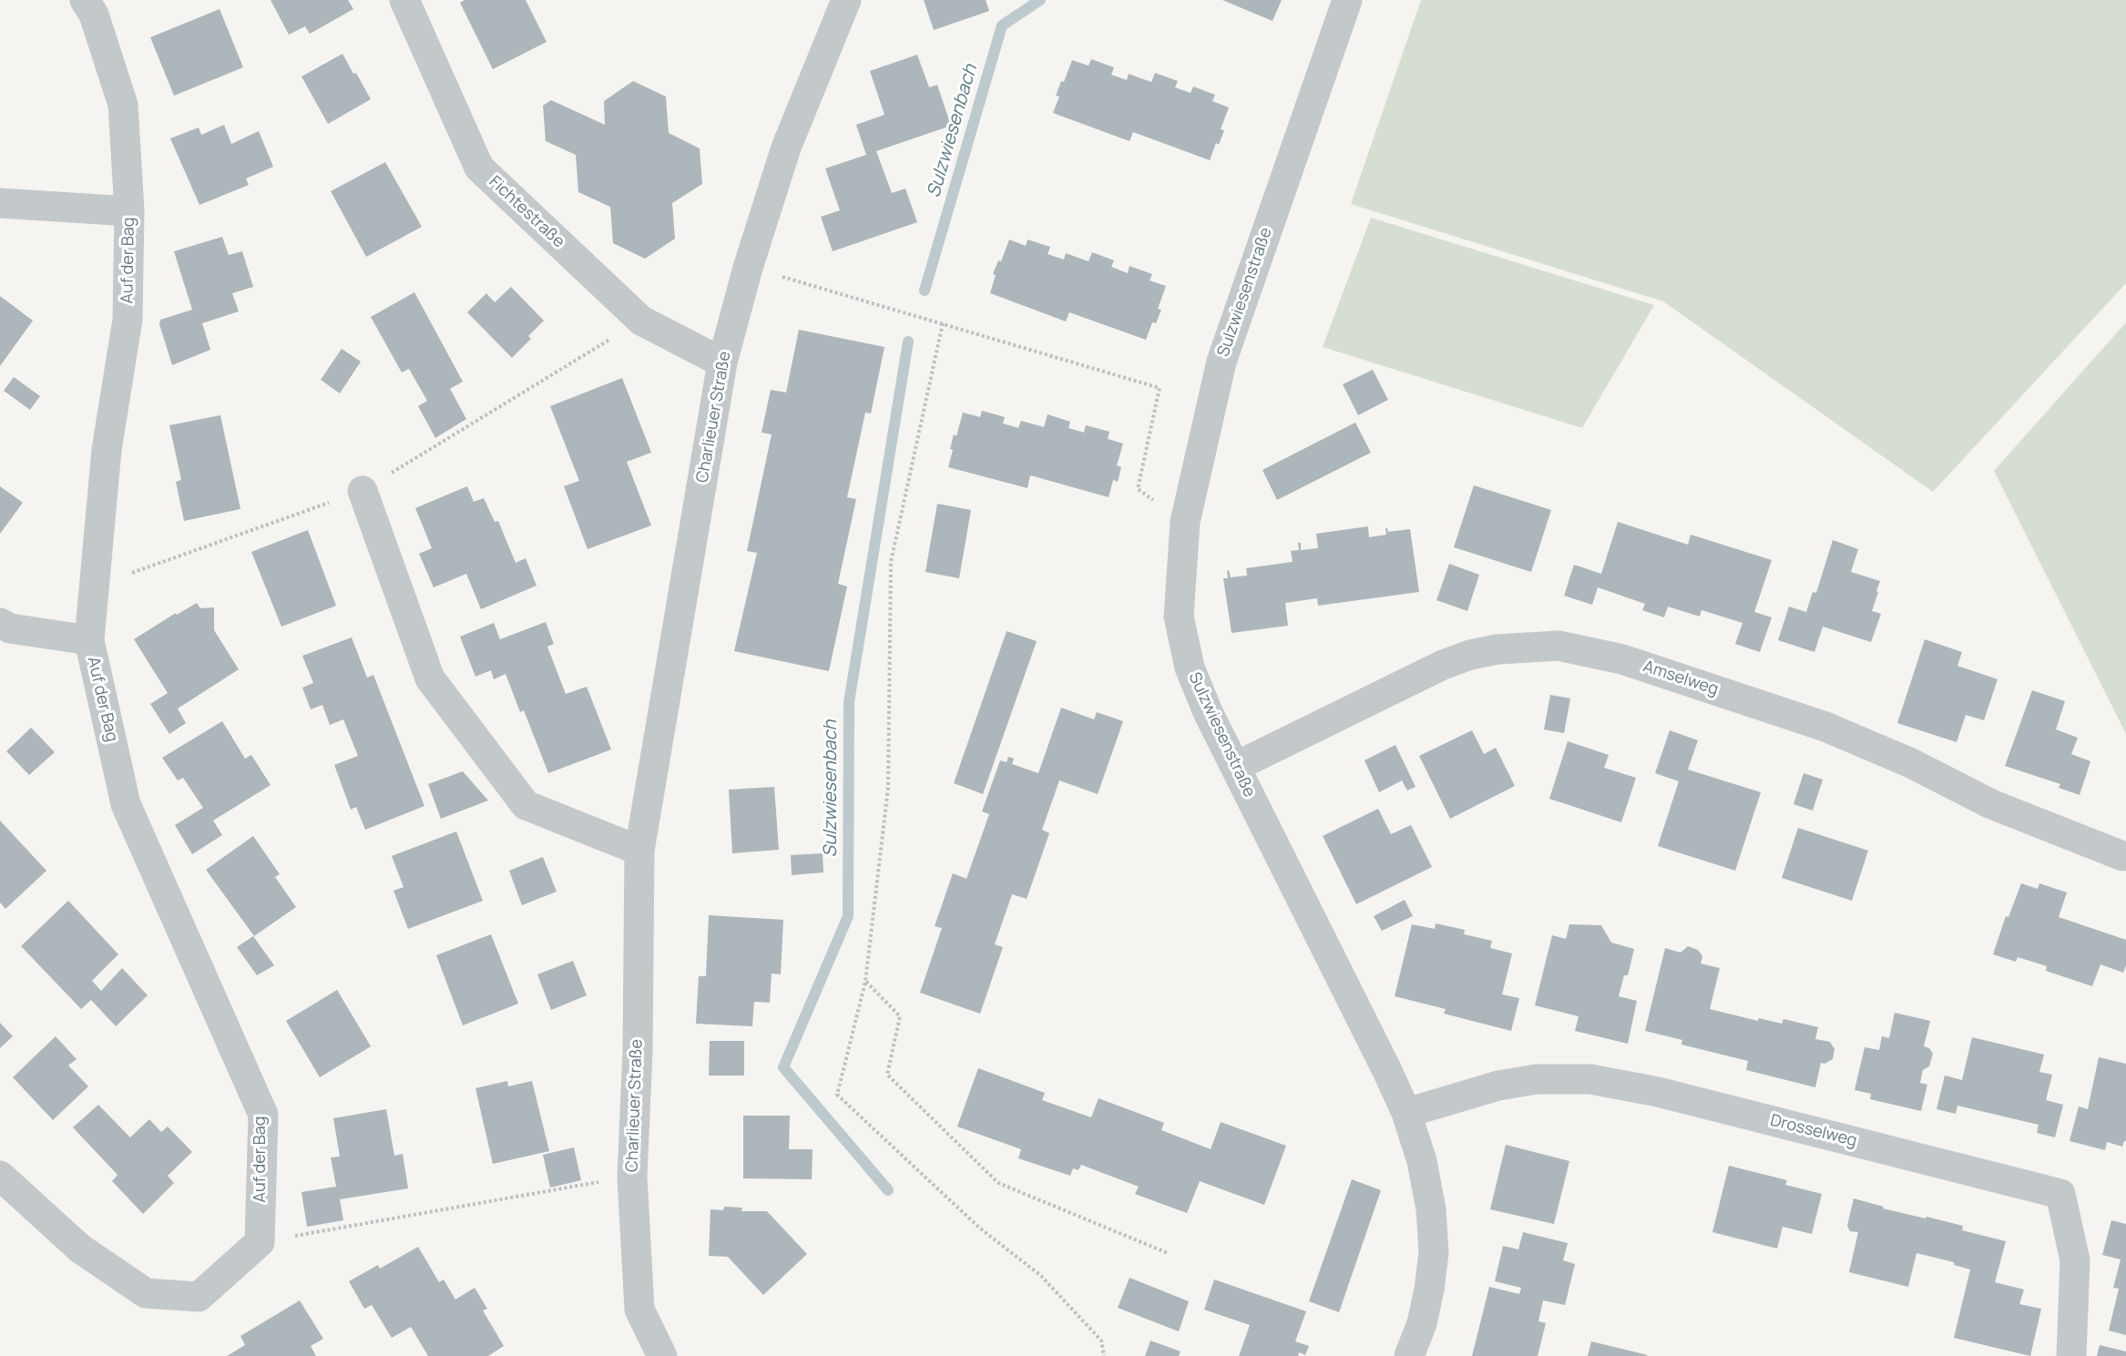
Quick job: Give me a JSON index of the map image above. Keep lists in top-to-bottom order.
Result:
{
  "streets": {
    "street": [
      "Fichtestraße",
      "Auf der Bag",
      "Sulzwiesenstraße",
      "Charlieuer Straße",
      "Amselweg",
      "Drosselweg"
    ]
  },
  "crossings": [
    ["Fichtestraße", "Charlieuer Straße"],
    ["Sulzwiesenstraße", "Amselweg"],
    ["Sulzwiesenstraße", "Drosselweg"]
  ],
  "water": ["Sulzwiesenbach"]
}
